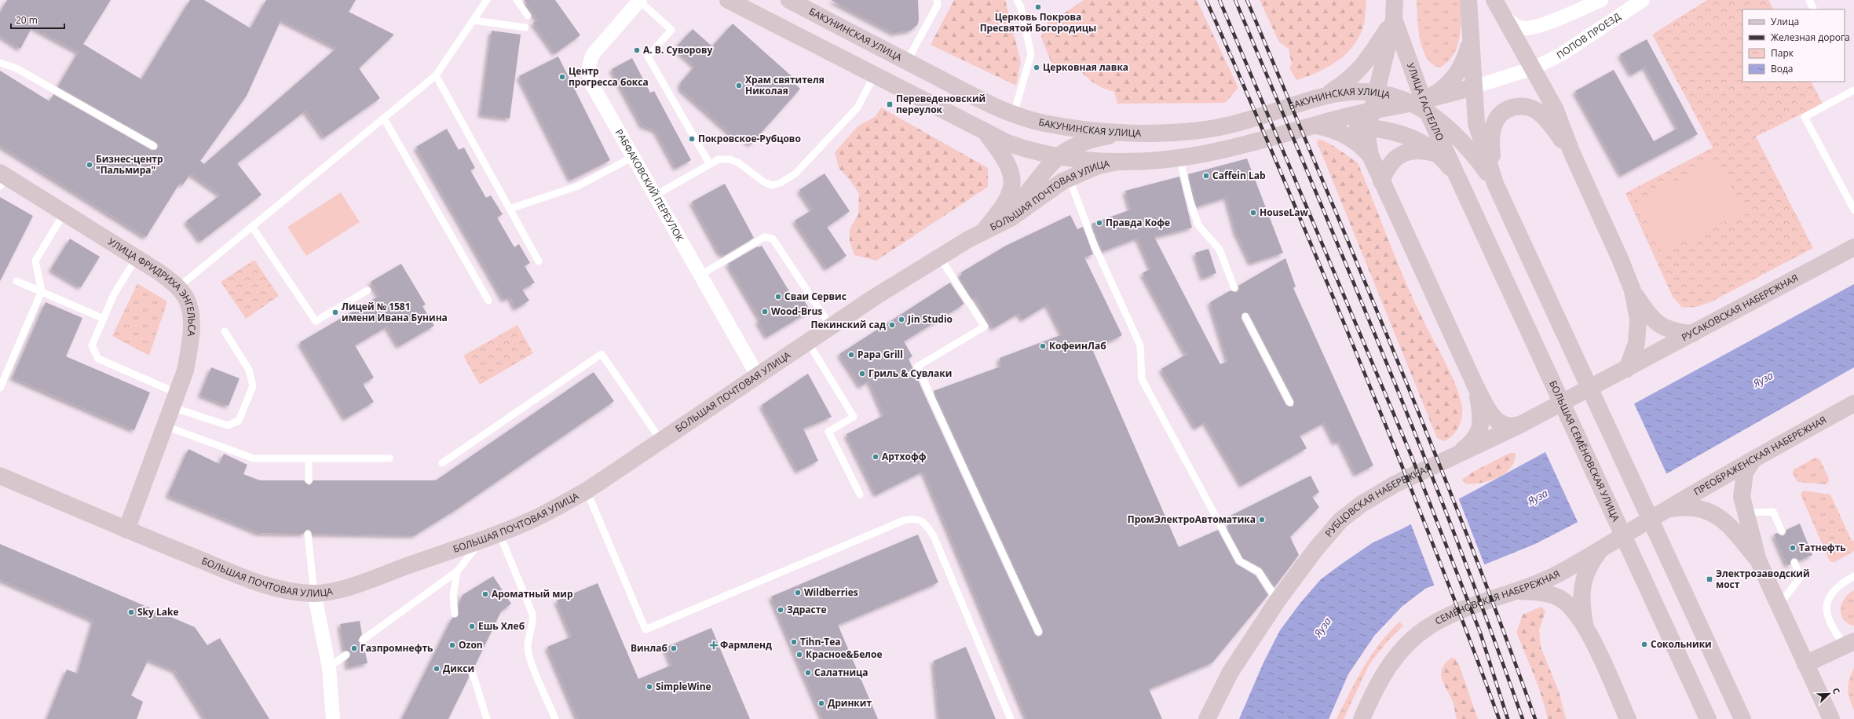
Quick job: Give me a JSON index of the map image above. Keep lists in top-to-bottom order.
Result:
{
  "streets": {
    "main road": [
      "БАКУНИНСКАЯ УЛИЦА",
      "УЛИЦА ГАСТЕЛЛО",
      "БОЛЬШАЯ ПОЧТОВАЯ УЛИЦА",
      "УЛИЦА ФРИДРИХА ЭНГЕЛЬСА",
      "РУСАКОВСКАЯ НАБЕРЕЖНАЯ",
      "БОЛЬШАЯ СЕМЁНОВСКАЯ УЛИЦА",
      "ПРЕОБРАЖЕНСКАЯ НАБЕРЕЖНАЯ",
      "РУБЦОВСКАЯ НАБЕРЕЖНАЯ",
      "СЕМЁНОВСКАЯ НАБЕРЕЖНАЯ"
    ],
    "street": ["ПОПОВ ПРОЕЗД", "РАБФАКОВСКИЙ ПЕРЕУЛОК"]
  },
  "crossings": [
    ["БАКУНИНСКАЯ УЛИЦА", "ПОПОВ ПРОЕЗД"],
    ["БАКУНИНСКАЯ УЛИЦА", "УЛИЦА ГАСТЕЛЛО"],
    ["БАКУНИНСКАЯ УЛИЦА", "БОЛЬШАЯ ПОЧТОВАЯ УЛИЦА"],
    ["БАКУНИНСКАЯ УЛИЦА", "БОЛЬШАЯ СЕМЁНОВСКАЯ УЛИЦА"],
    ["УЛИЦА ГАСТЕЛЛО", "БОЛЬШАЯ СЕМЁНОВСКАЯ УЛИЦА"],
    ["РАБФАКОВСКИЙ ПЕРЕУЛОК", "БОЛЬШАЯ ПОЧТОВАЯ УЛИЦА"],
    ["БОЛЬШАЯ ПОЧТОВАЯ УЛИЦА", "УЛИЦА ФРИДРИХА ЭНГЕЛЬСА"],
    ["РУСАКОВСКАЯ НАБЕРЕЖНАЯ", "РУБЦОВСКАЯ НАБЕРЕЖНАЯ"],
    ["ПРЕОБРАЖЕНСКАЯ НАБЕРЕЖНАЯ", "СЕМЁНОВСКАЯ НАБЕРЕЖНАЯ"]
  ],
  "water": ["Яуза"],
  "places": {
    "other": [
      "Церковь Покрова Пресвятой Богородицы",
      "А. В. Суворову",
      "Церковная лавка",
      "Центр прогресса бокса",
      "Храм святителя Николая",
      "Покровское-Рубцово",
      "Бизнес-центр \"Пальмира\"",
      "Caffein Lab",
      "HouseLaw",
      "Правда Кофе",
      "Сваи Сервис",
      "Wood-Brus",
      "Лицей № 1581 имени Ивана Бунина",
      "Jin Studio",
      "Пекинский сад",
      "КофеинЛаб",
      "Papa Grill",
      "Гриль & Сувлаки",
      "Артхофф",
      "ПромЭлектроАвтоматика",
      "Татнефть",
      "Wildberries",
      "Ароматный мир",
      "Здрасте",
      "Sky Lake",
      "Ешь Хлеб",
      "Tihn-Tea",
      "Сокольники",
      "Ozon",
      "Газпромнефть",
      "Винлаб",
      "Красное&Белое",
      "Дикси",
      "Салатница",
      "SimpleWine",
      "Дринкит"
    ],
    "transit": ["Переведеновский переулок", "Электрозаводский мост"],
    "health": ["Фармленд"]
  },
  "legend": [
    "Улица",
    "Железная дорога",
    "Парк",
    "Вода"
  ],
  "scale_bar": "20 m",
  "north": "top right"
}
